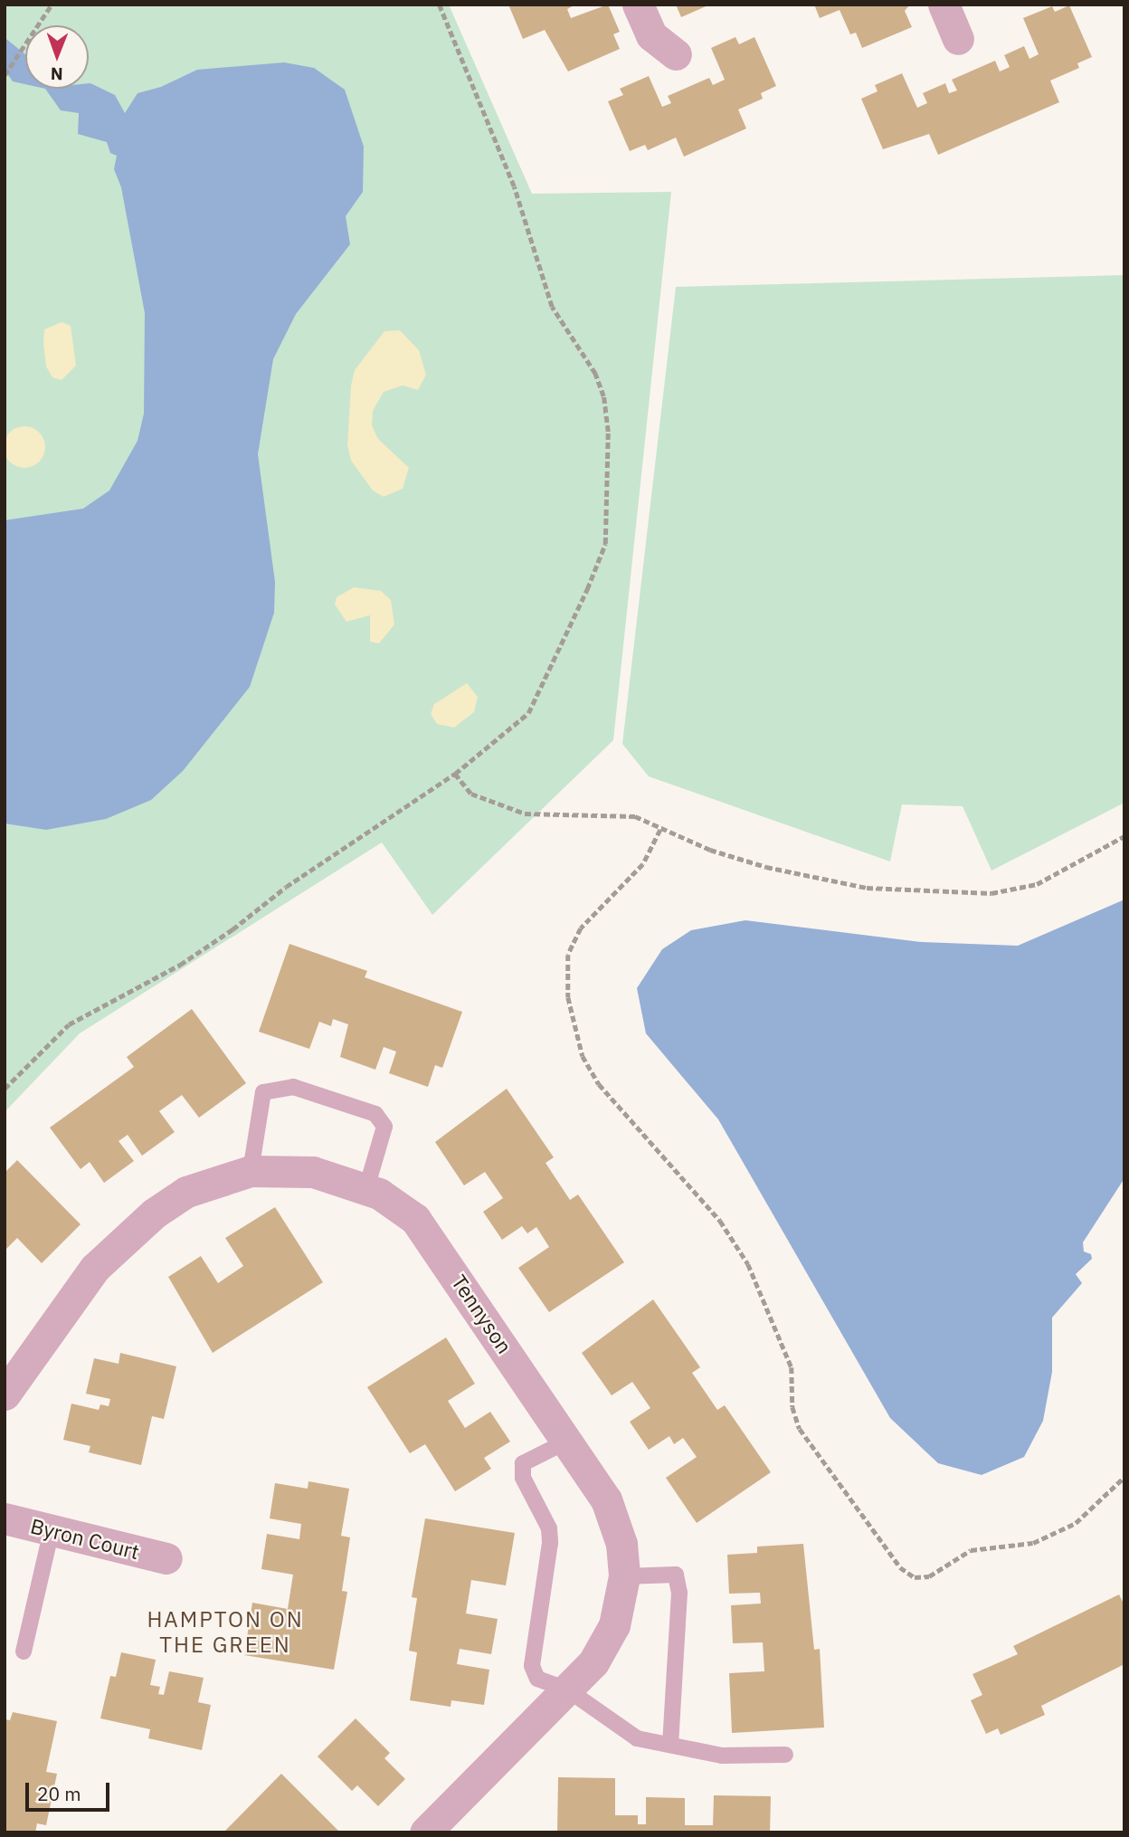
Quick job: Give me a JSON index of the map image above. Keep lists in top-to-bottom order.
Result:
{
  "streets": {
    "street": ["Tennyson", "Byron Court"]
  },
  "districts": ["HAMPTON ON THE GREEN"],
  "scale_bar": "20 m",
  "north": "bottom"
}
